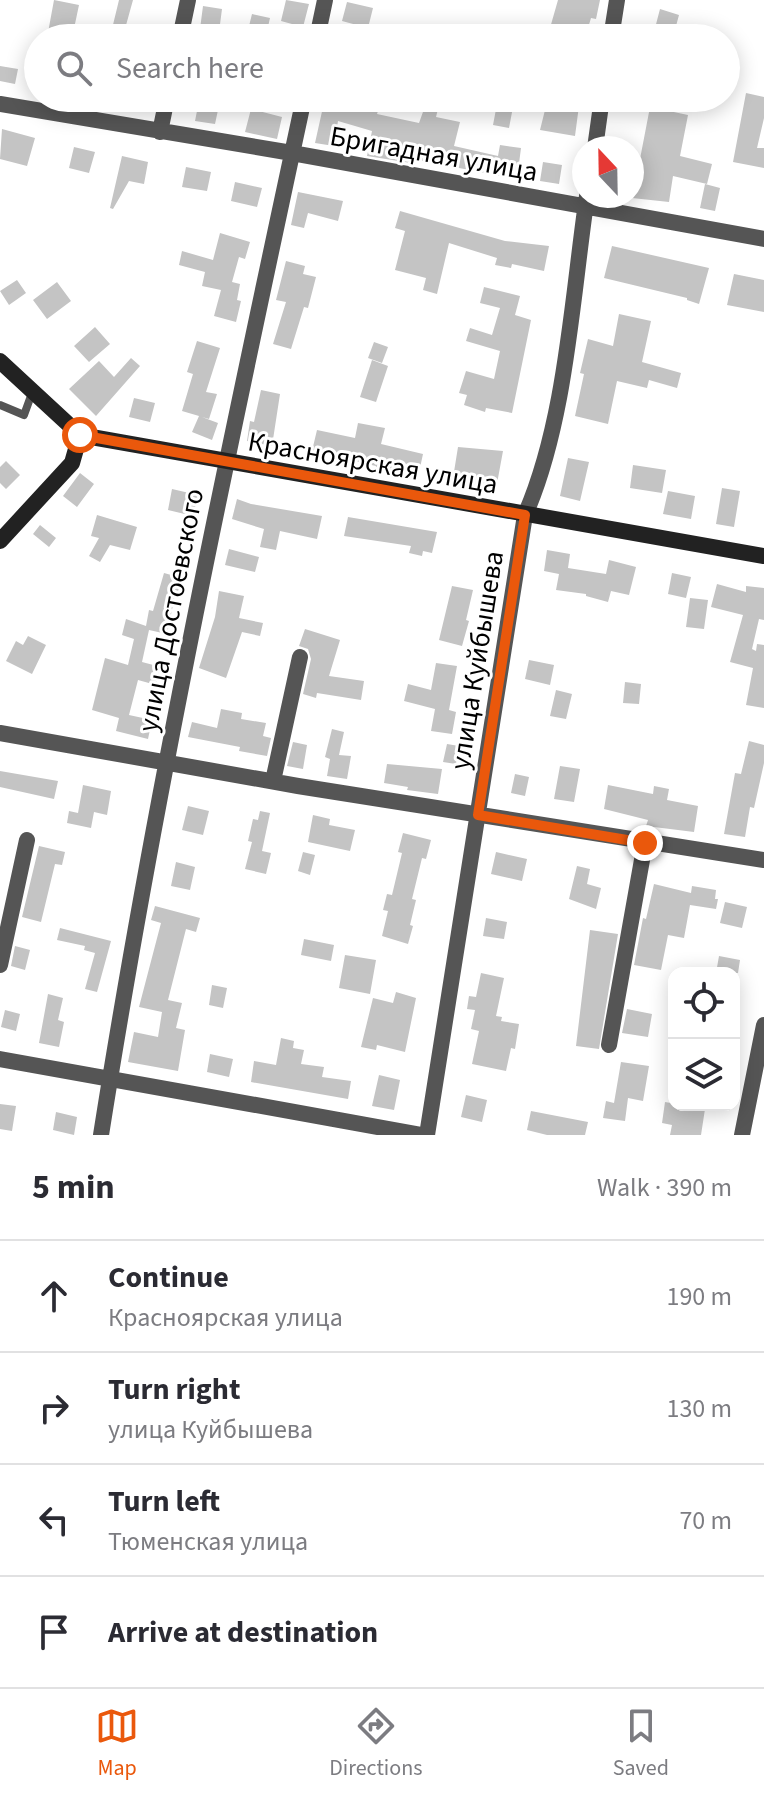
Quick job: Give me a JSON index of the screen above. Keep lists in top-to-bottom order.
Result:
{
  "streets": {
    "main road": ["Красноярская улица"],
    "street": ["Бригадная улица", "улица Достоевского", "улица Куйбышева"]
  },
  "crossings": [
    ["Бригадная улица", "улица Достоевского"],
    ["Красноярская улица", "улица Достоевского"],
    ["Красноярская улица", "улица Куйбышева"]
  ],
  "north": "top",
  "page": {
    "search": "Search here",
    "heading": ["5 min", "Walk · 390 m"],
    "list": [
      ["Continue", "Красноярская улица", "190 m"],
      ["Turn right", "улица Куйбышева", "130 m"],
      ["Turn left", "Тюменская улица", "70 m"],
      "Arrive at destination"
    ],
    "nav": ["Map", "Directions", "Saved"]
  }
}
